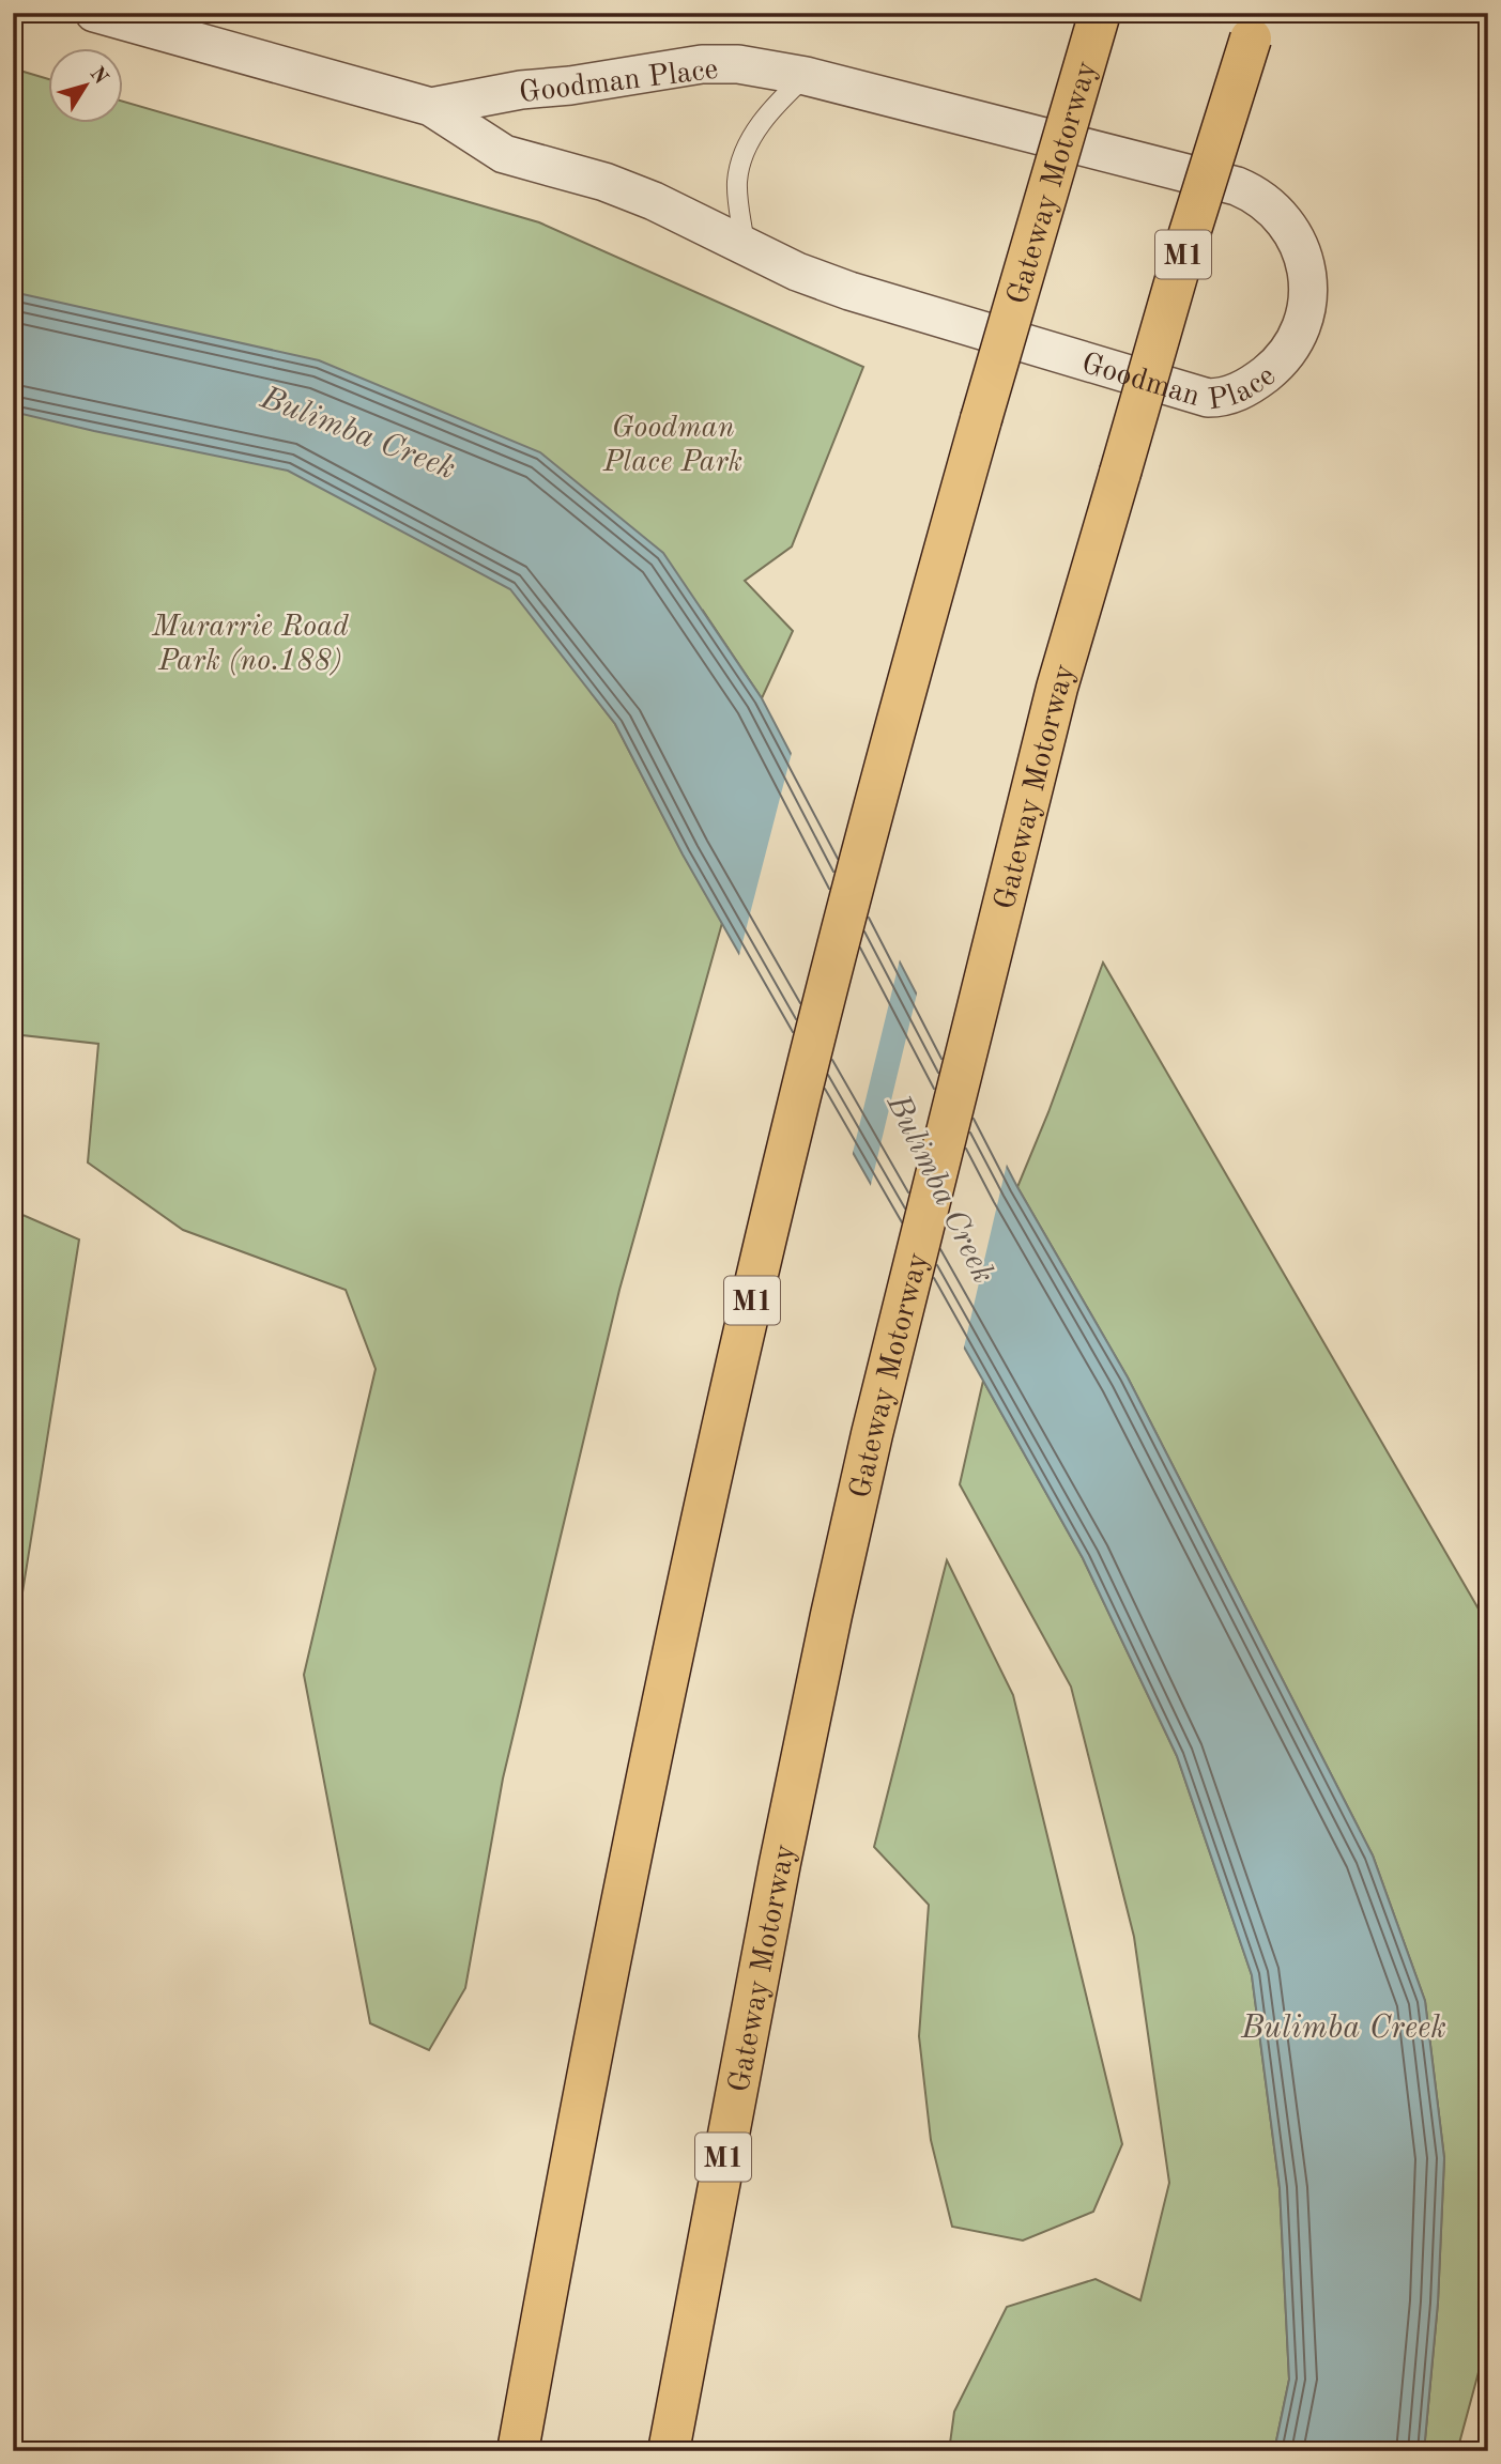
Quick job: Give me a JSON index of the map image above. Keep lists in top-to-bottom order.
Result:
{
  "streets": {
    "highway": ["Gateway Motorway", "M1"],
    "street": ["Goodman Place"]
  },
  "water": ["Bulimba Creek"],
  "parks": ["Goodman Place Park", "Murarrie Road Park (no.188)"],
  "north": "top right"
}
